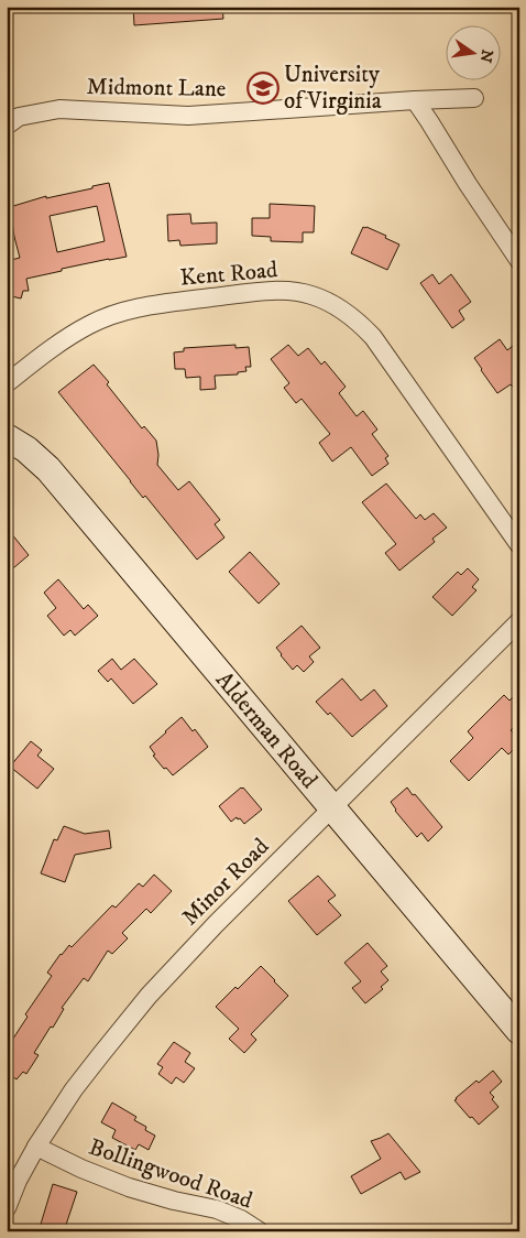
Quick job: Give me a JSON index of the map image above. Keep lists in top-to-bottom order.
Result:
{
  "streets": {
    "main road": ["Alderman Road"],
    "street": [
      "Midmont Lane",
      "Kent Road",
      "Minor Road",
      "Bollingwood Road"
    ]
  },
  "crossings": [
    ["Alderman Road", "Minor Road"],
    ["Minor Road", "Bollingwood Road"]
  ],
  "places": {
    "school or university": ["University of Virginia"]
  },
  "north": "right"
}
